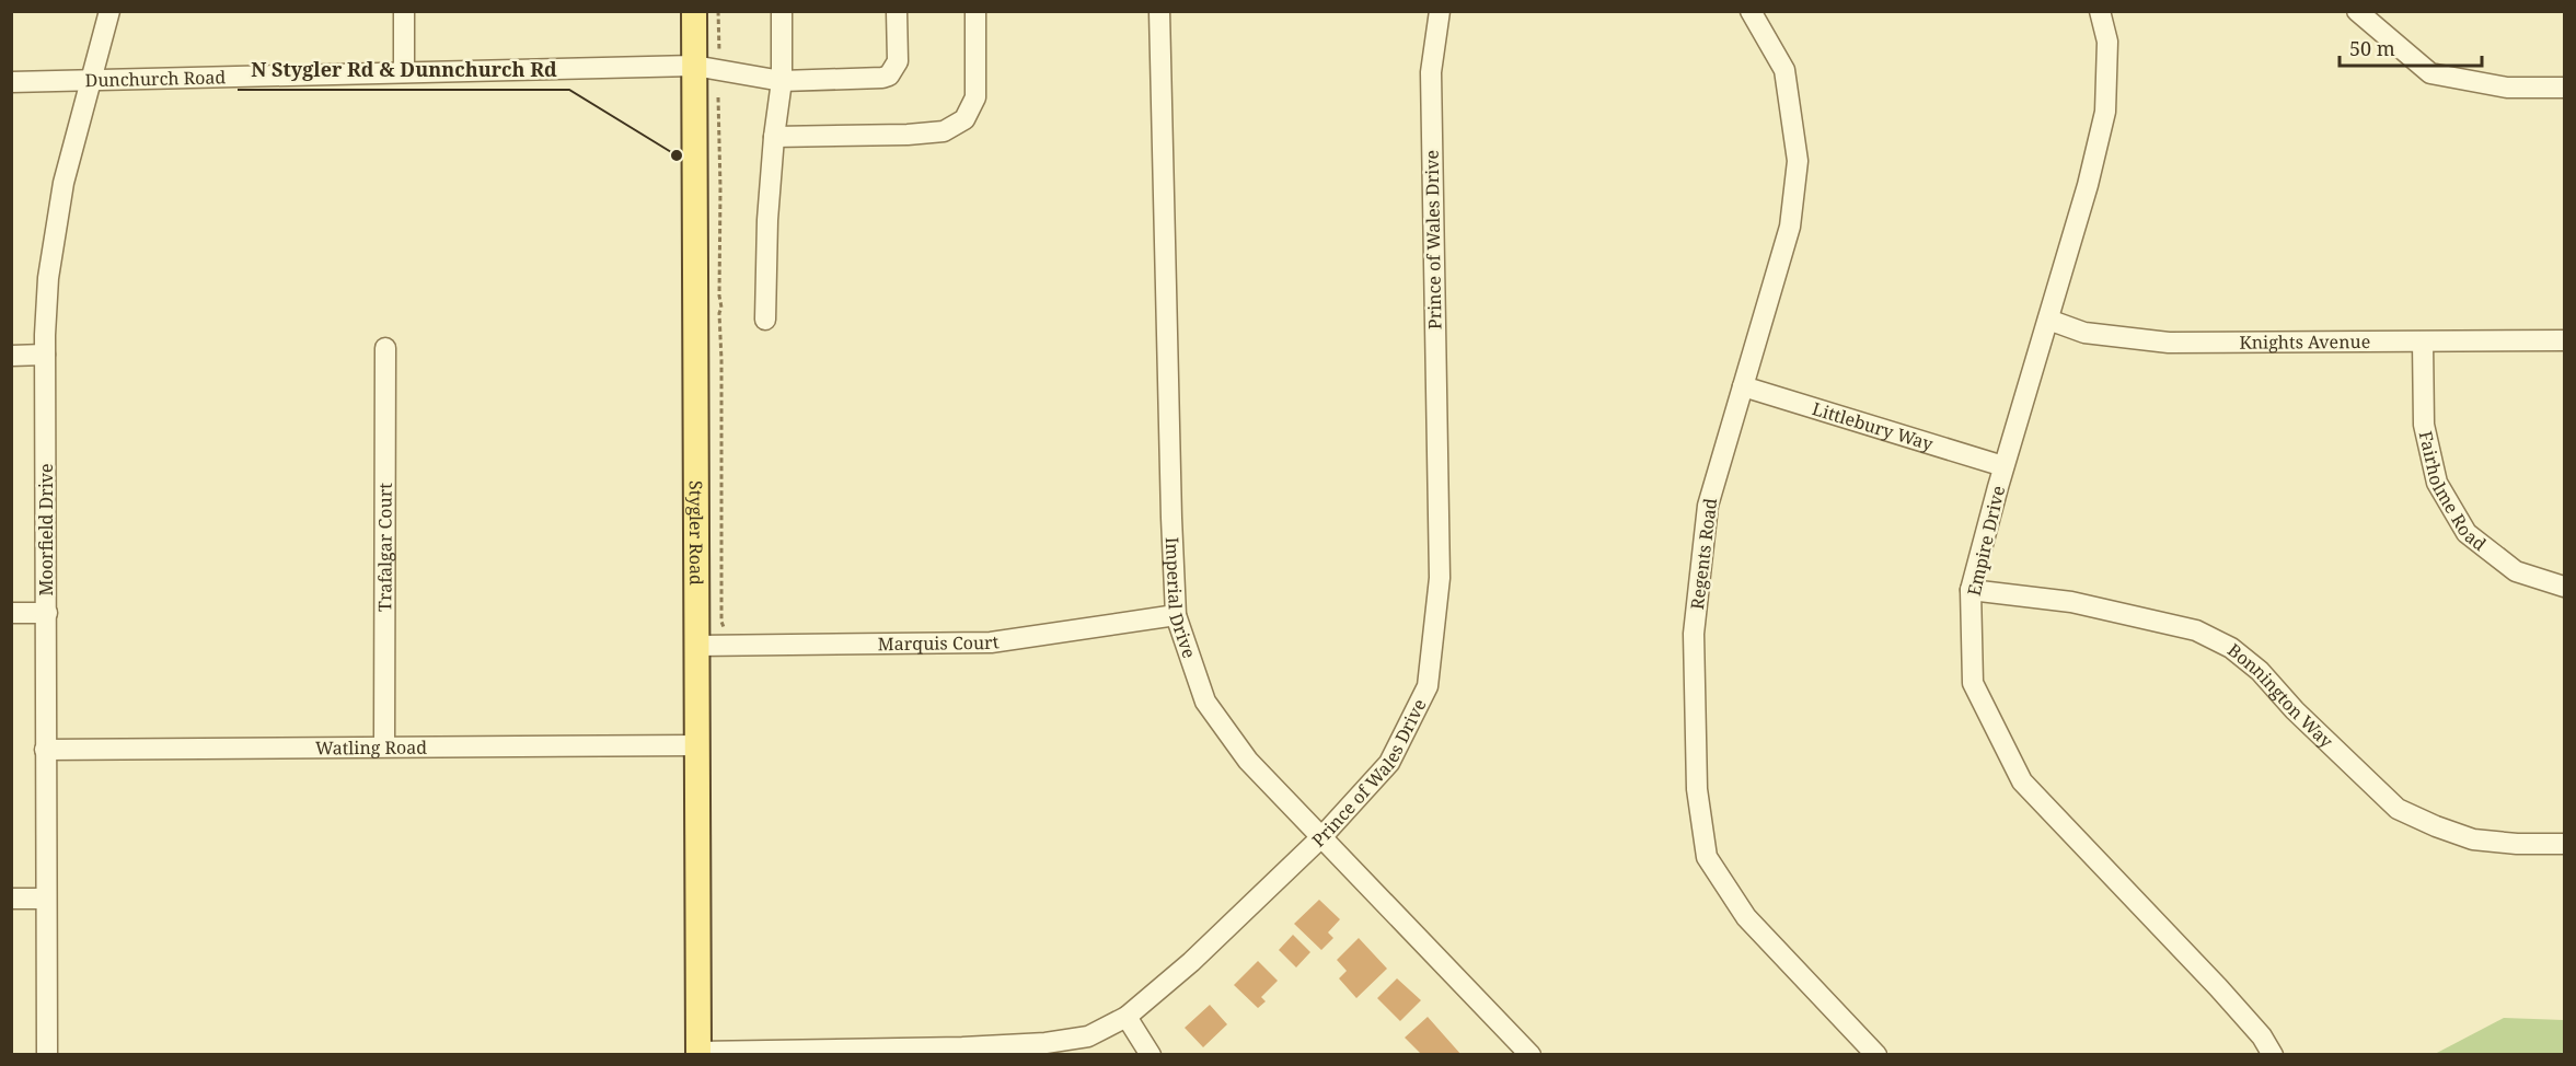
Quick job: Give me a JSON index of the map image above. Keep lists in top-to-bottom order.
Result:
{
  "streets": {
    "main road": ["Stygler Road"],
    "street": [
      "Dunchurch Road",
      "Prince of Wales Drive",
      "Knights Avenue",
      "Littlebury Way",
      "Fairholme Road",
      "Moorfield Drive",
      "Empire Drive",
      "Trafalgar Court",
      "Regents Road",
      "Imperial Drive",
      "Marquis Court",
      "Bonnington Way",
      "Watling Road"
    ]
  },
  "crossings": [
    ["Dunchurch Road", "Moorfield Drive"],
    ["Dunchurch Road", "Stygler Road"],
    ["Prince of Wales Drive", "Stygler Road"],
    ["Prince of Wales Drive", "Imperial Drive"],
    ["Knights Avenue", "Fairholme Road"],
    ["Knights Avenue", "Empire Drive"],
    ["Littlebury Way", "Empire Drive"],
    ["Littlebury Way", "Regents Road"],
    ["Moorfield Drive", "Watling Road"],
    ["Stygler Road", "Marquis Court"],
    ["Stygler Road", "Watling Road"],
    ["Empire Drive", "Bonnington Way"],
    ["Trafalgar Court", "Watling Road"],
    ["Imperial Drive", "Marquis Court"]
  ],
  "places": ["N Stygler Rd & Dunnchurch Rd"],
  "scale_bar": "50 m"
}
